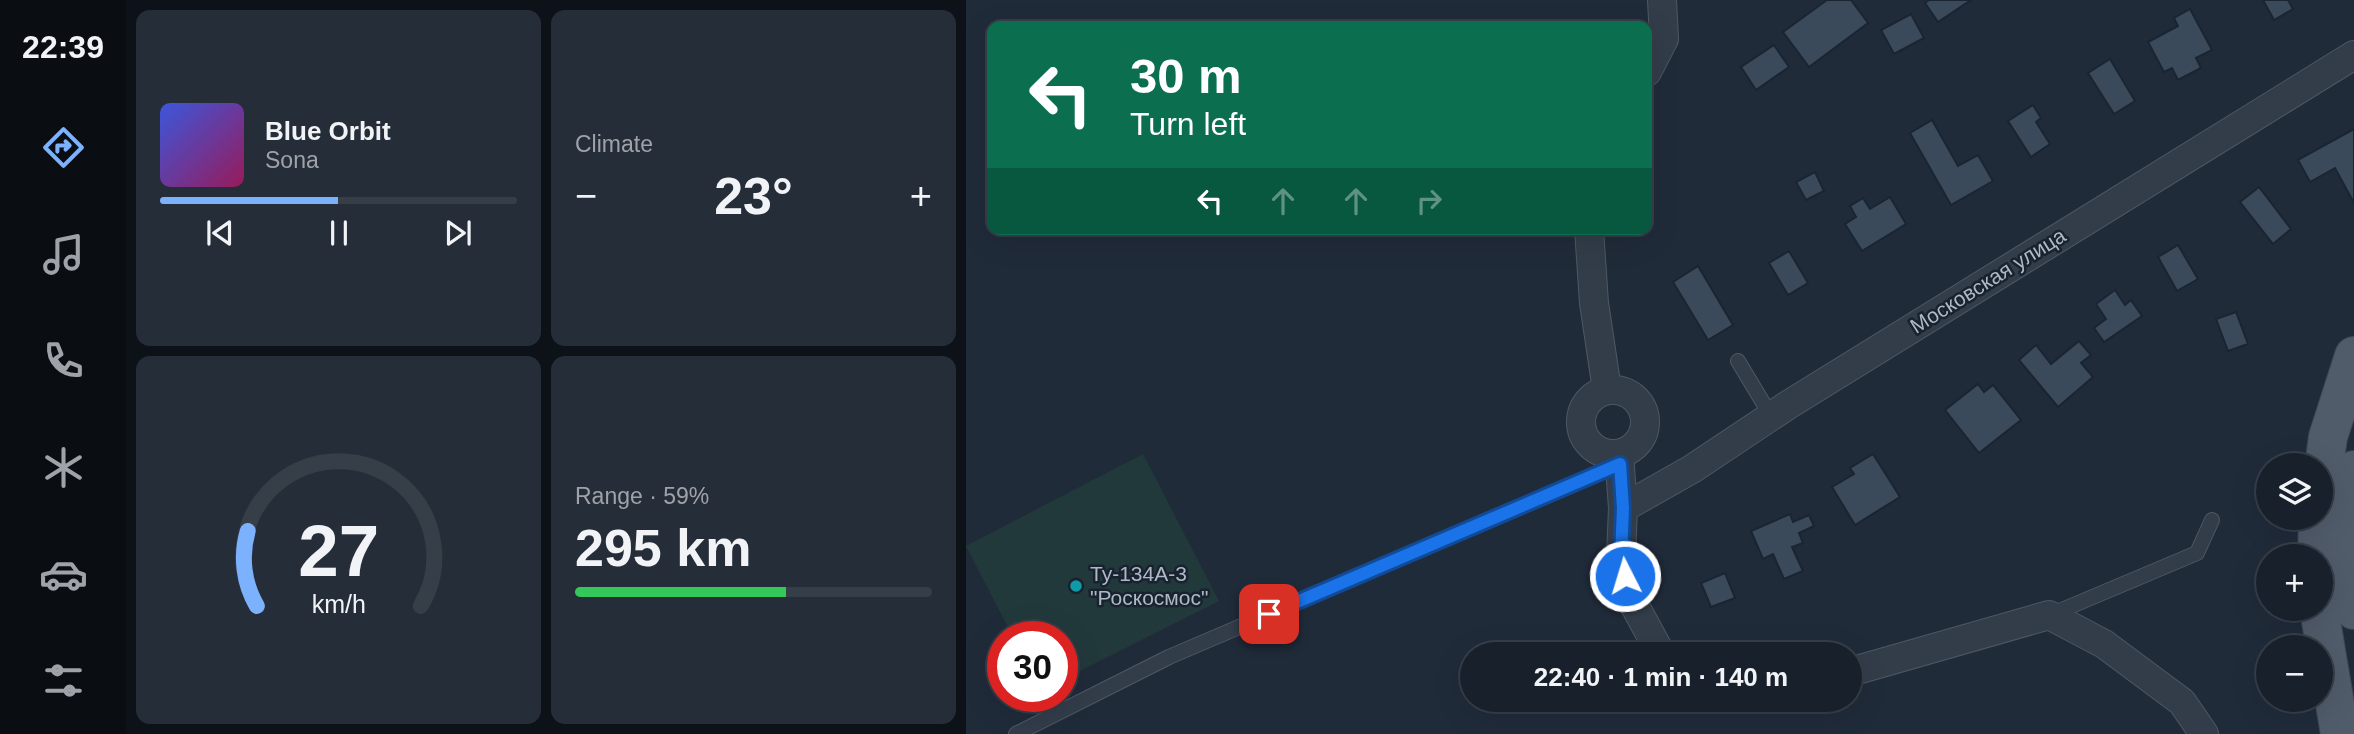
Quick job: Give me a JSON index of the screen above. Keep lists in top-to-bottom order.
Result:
{
  "streets": {
    "street": ["Московская улица"]
  },
  "places": ["Ту-134А-3 \"Роскосмос\""],
  "page": {
    "tabs": "22:39",
    "tile": [
      "Climate",
      ["Range · 59%", "295 km"]
    ],
    "turn": ["30 m", "Turn left"],
    "song": ["Blue Orbit", "Sona"],
    "heat": ["−", "23°", "+"],
    "map_buttons": ["+", "−"],
    "limit": "30",
    "trip": "22:40 · 1 min · 140 m",
    "gauge": ["27", "km/h"]
  }
}
